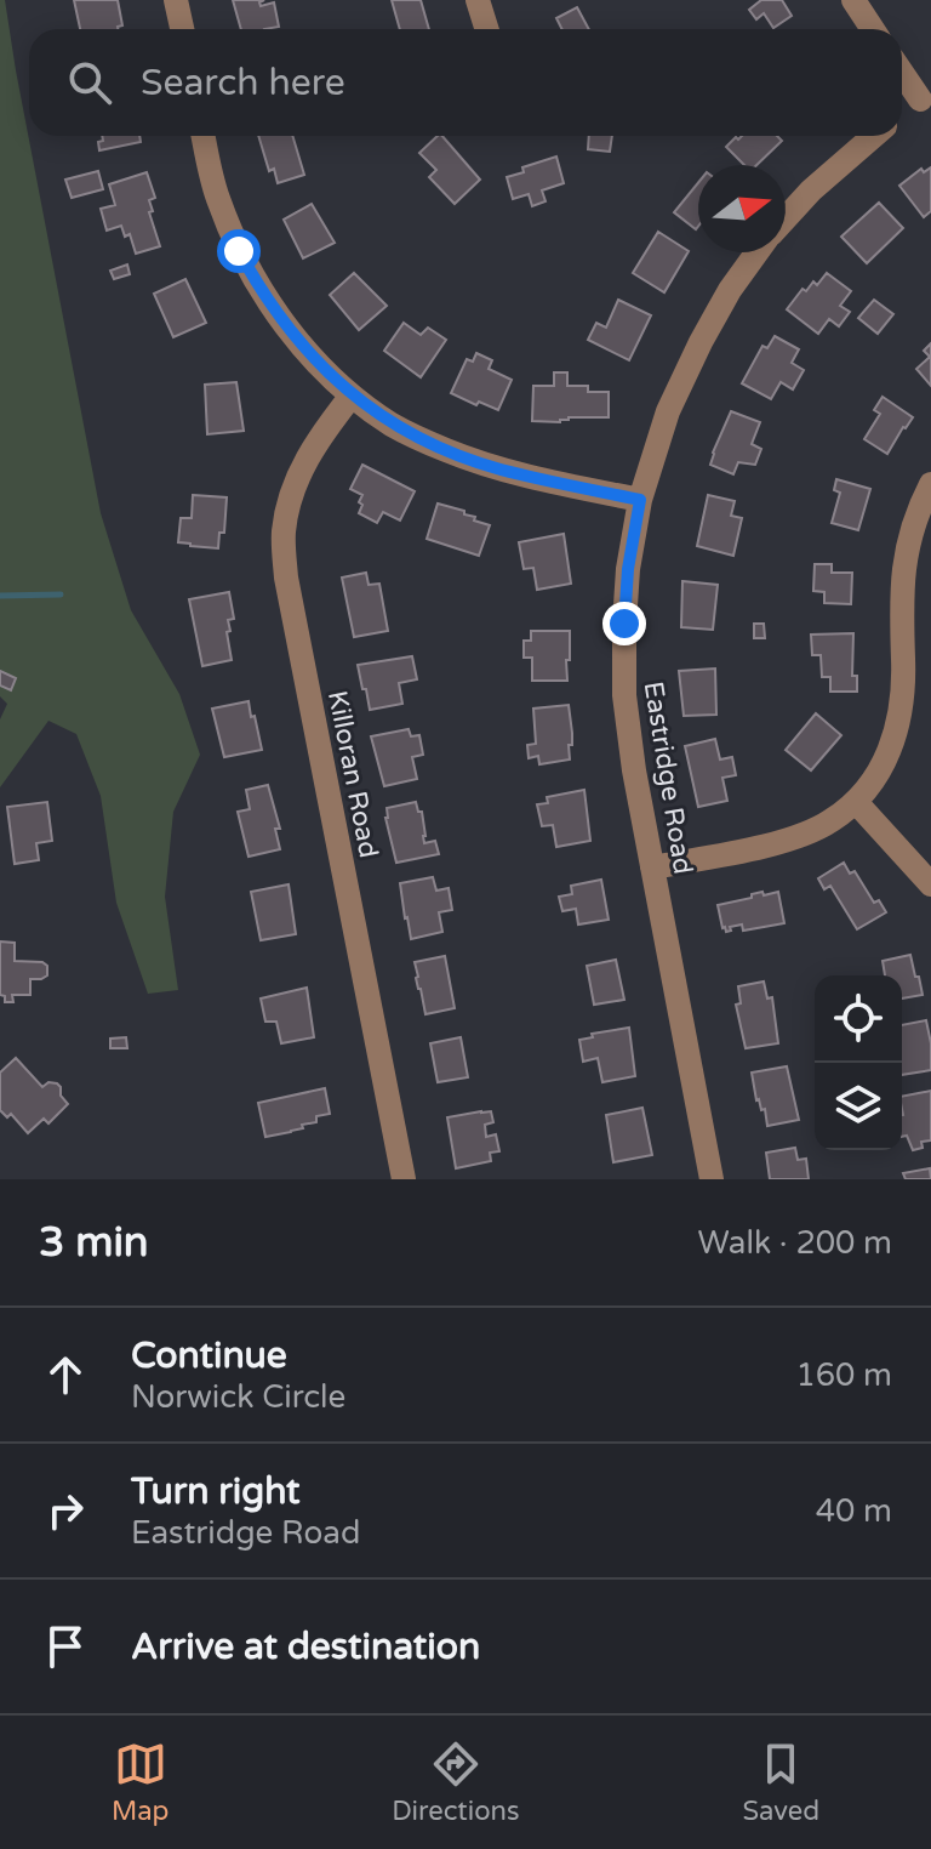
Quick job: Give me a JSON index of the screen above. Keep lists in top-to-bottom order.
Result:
{
  "streets": {
    "street": ["Killoran Road", "Eastridge Road"]
  },
  "north": "right",
  "page": {
    "search": "Search here",
    "heading": ["3 min", "Walk · 200 m"],
    "list": [
      ["Continue", "Norwick Circle", "160 m"],
      ["Turn right", "Eastridge Road", "40 m"],
      "Arrive at destination"
    ],
    "nav": ["Map", "Directions", "Saved"]
  }
}
